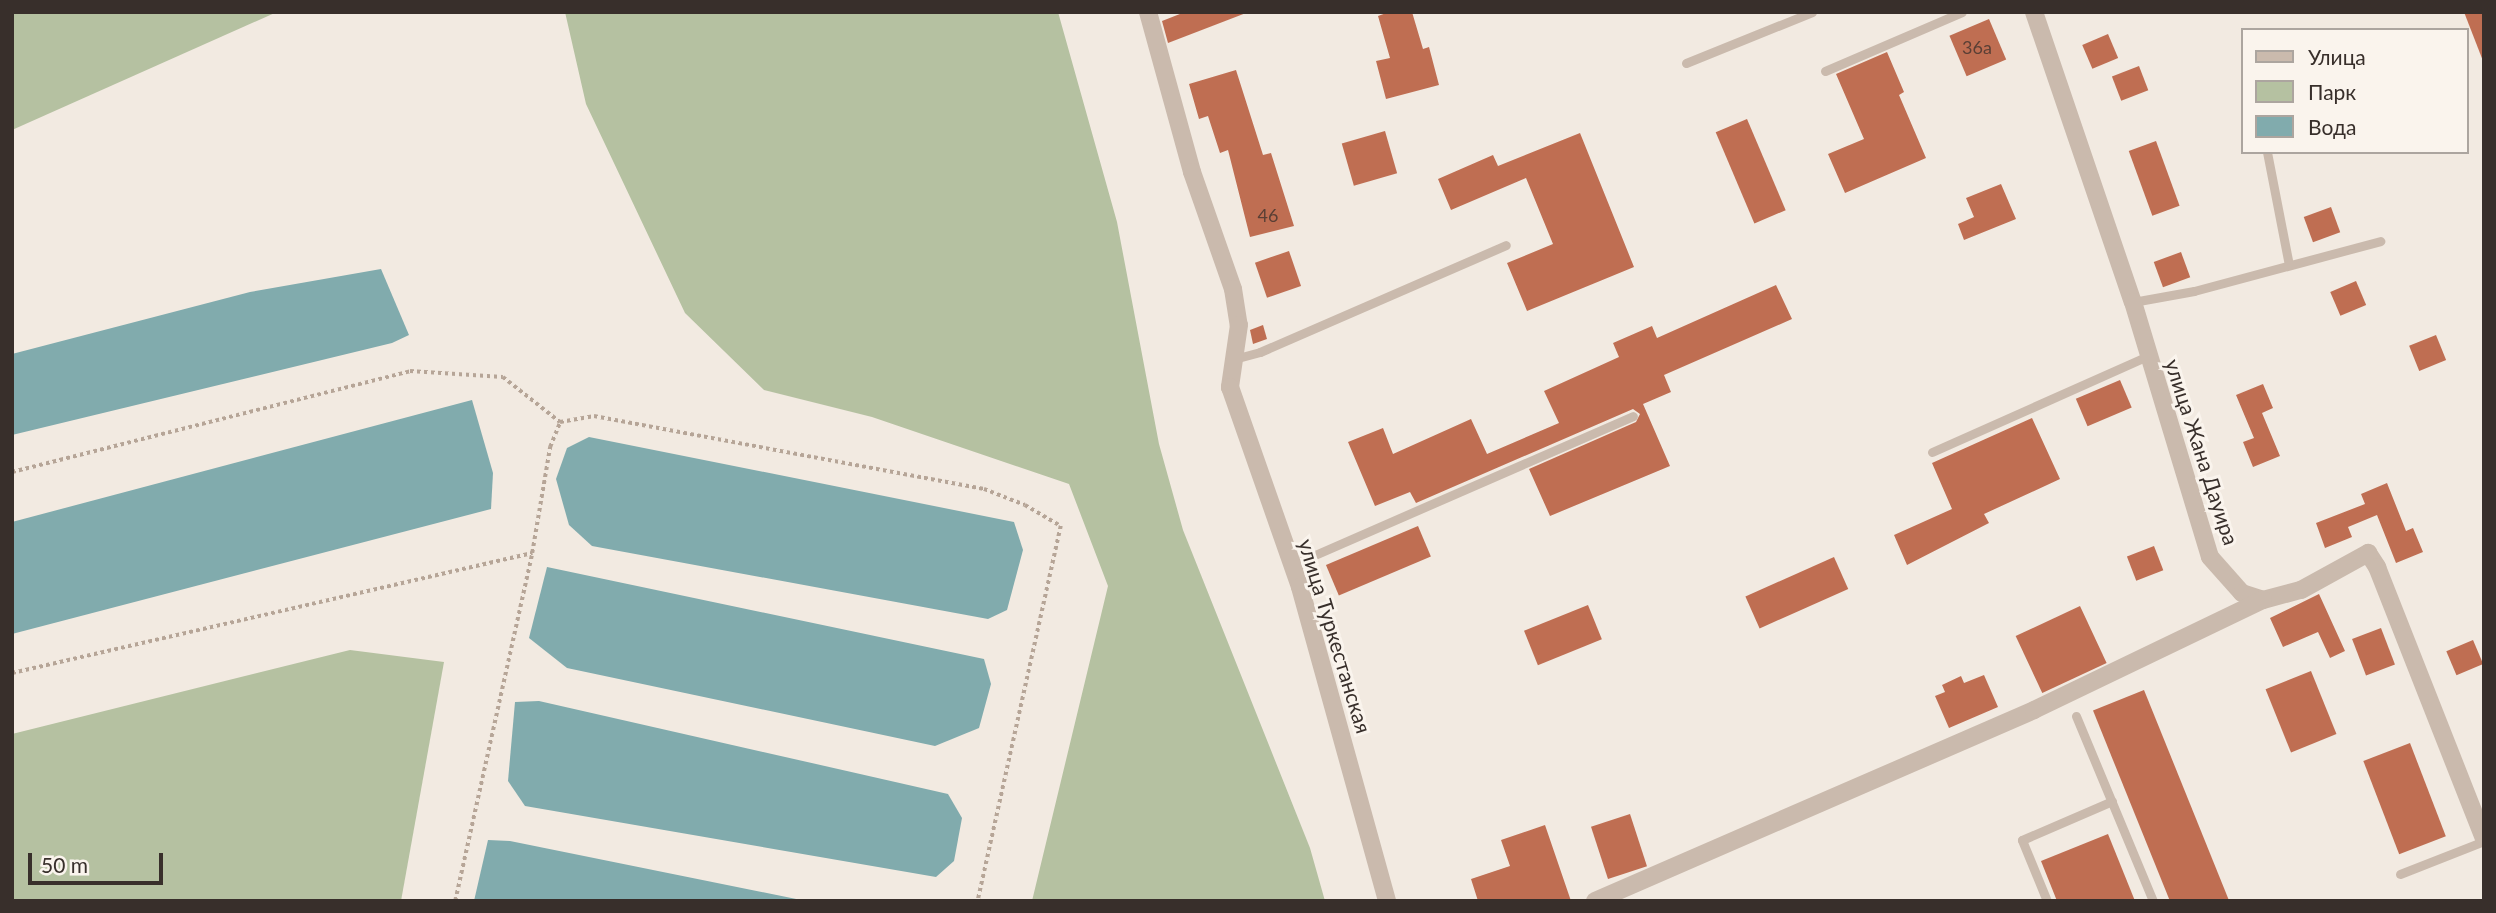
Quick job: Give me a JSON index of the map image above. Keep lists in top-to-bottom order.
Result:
{
  "streets": {
    "street": ["улица Жана Дауира", "улица Туркестанская"]
  },
  "house_numbers": ["36а", "46"],
  "legend": ["Улица", "Парк", "Вода"],
  "scale_bar": "50 m"
}
